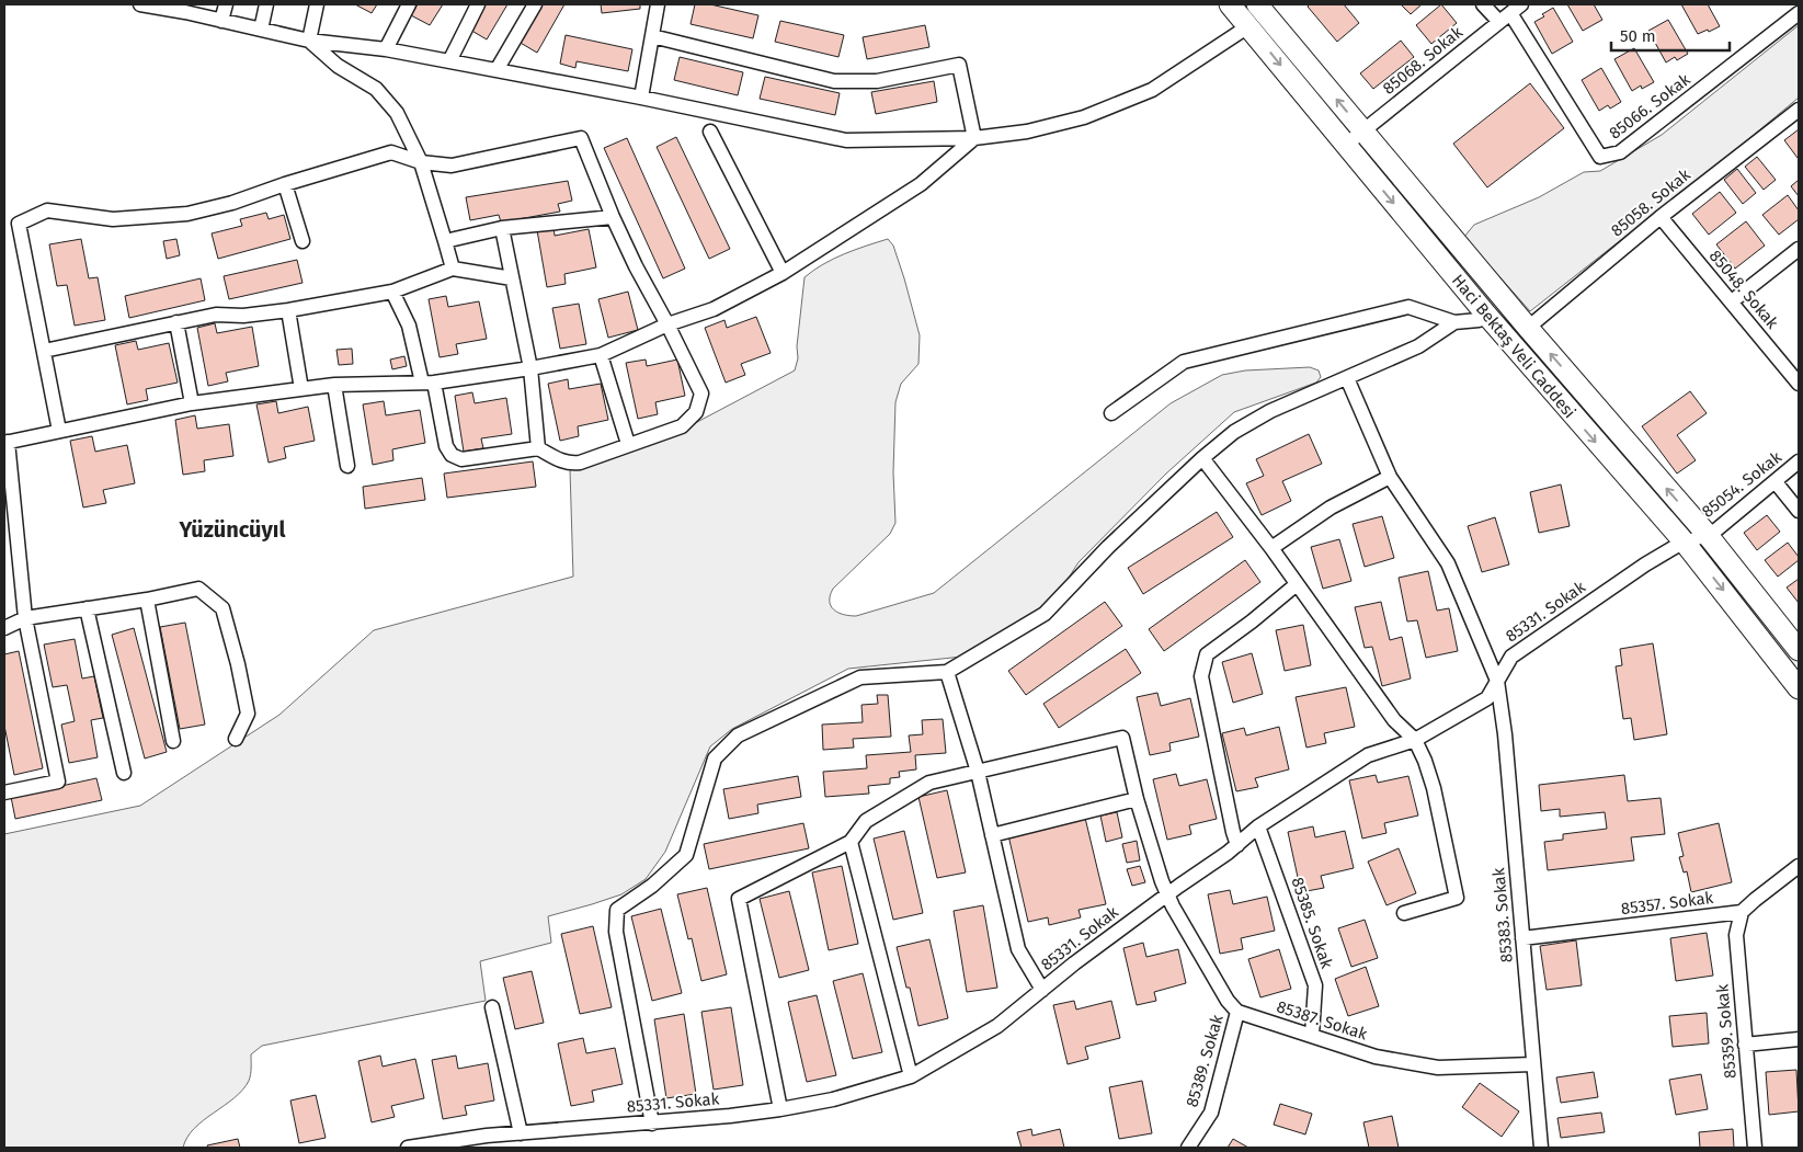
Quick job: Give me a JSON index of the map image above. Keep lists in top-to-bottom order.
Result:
{
  "streets": {
    "main road": ["Haci Bektaş Veli Caddesi"],
    "street": [
      "85068. Sokak",
      "85066. Sokak",
      "85058. Sokak",
      "85048. Sokak",
      "85054. Sokak",
      "85331. Sokak",
      "85357. Sokak",
      "85383. Sokak",
      "85385. Sokak",
      "85387. Sokak",
      "85359. Sokak",
      "85389. Sokak"
    ]
  },
  "crossings": [
    ["85068. Sokak", "85066. Sokak"],
    ["85068. Sokak", "Haci Bektaş Veli Caddesi"],
    ["85058. Sokak", "85048. Sokak"],
    ["85058. Sokak", "Haci Bektaş Veli Caddesi"],
    ["Haci Bektaş Veli Caddesi", "85054. Sokak"],
    ["Haci Bektaş Veli Caddesi", "85331. Sokak"],
    ["85054. Sokak", "85331. Sokak"],
    ["85331. Sokak", "85383. Sokak"],
    ["85331. Sokak", "85385. Sokak"],
    ["85357. Sokak", "85383. Sokak"],
    ["85357. Sokak", "85359. Sokak"],
    ["85383. Sokak", "85387. Sokak"],
    ["85385. Sokak", "85387. Sokak"],
    ["85387. Sokak", "85389. Sokak"]
  ],
  "districts": ["Yüzüncüyıl"],
  "scale_bar": "50 m"
}
